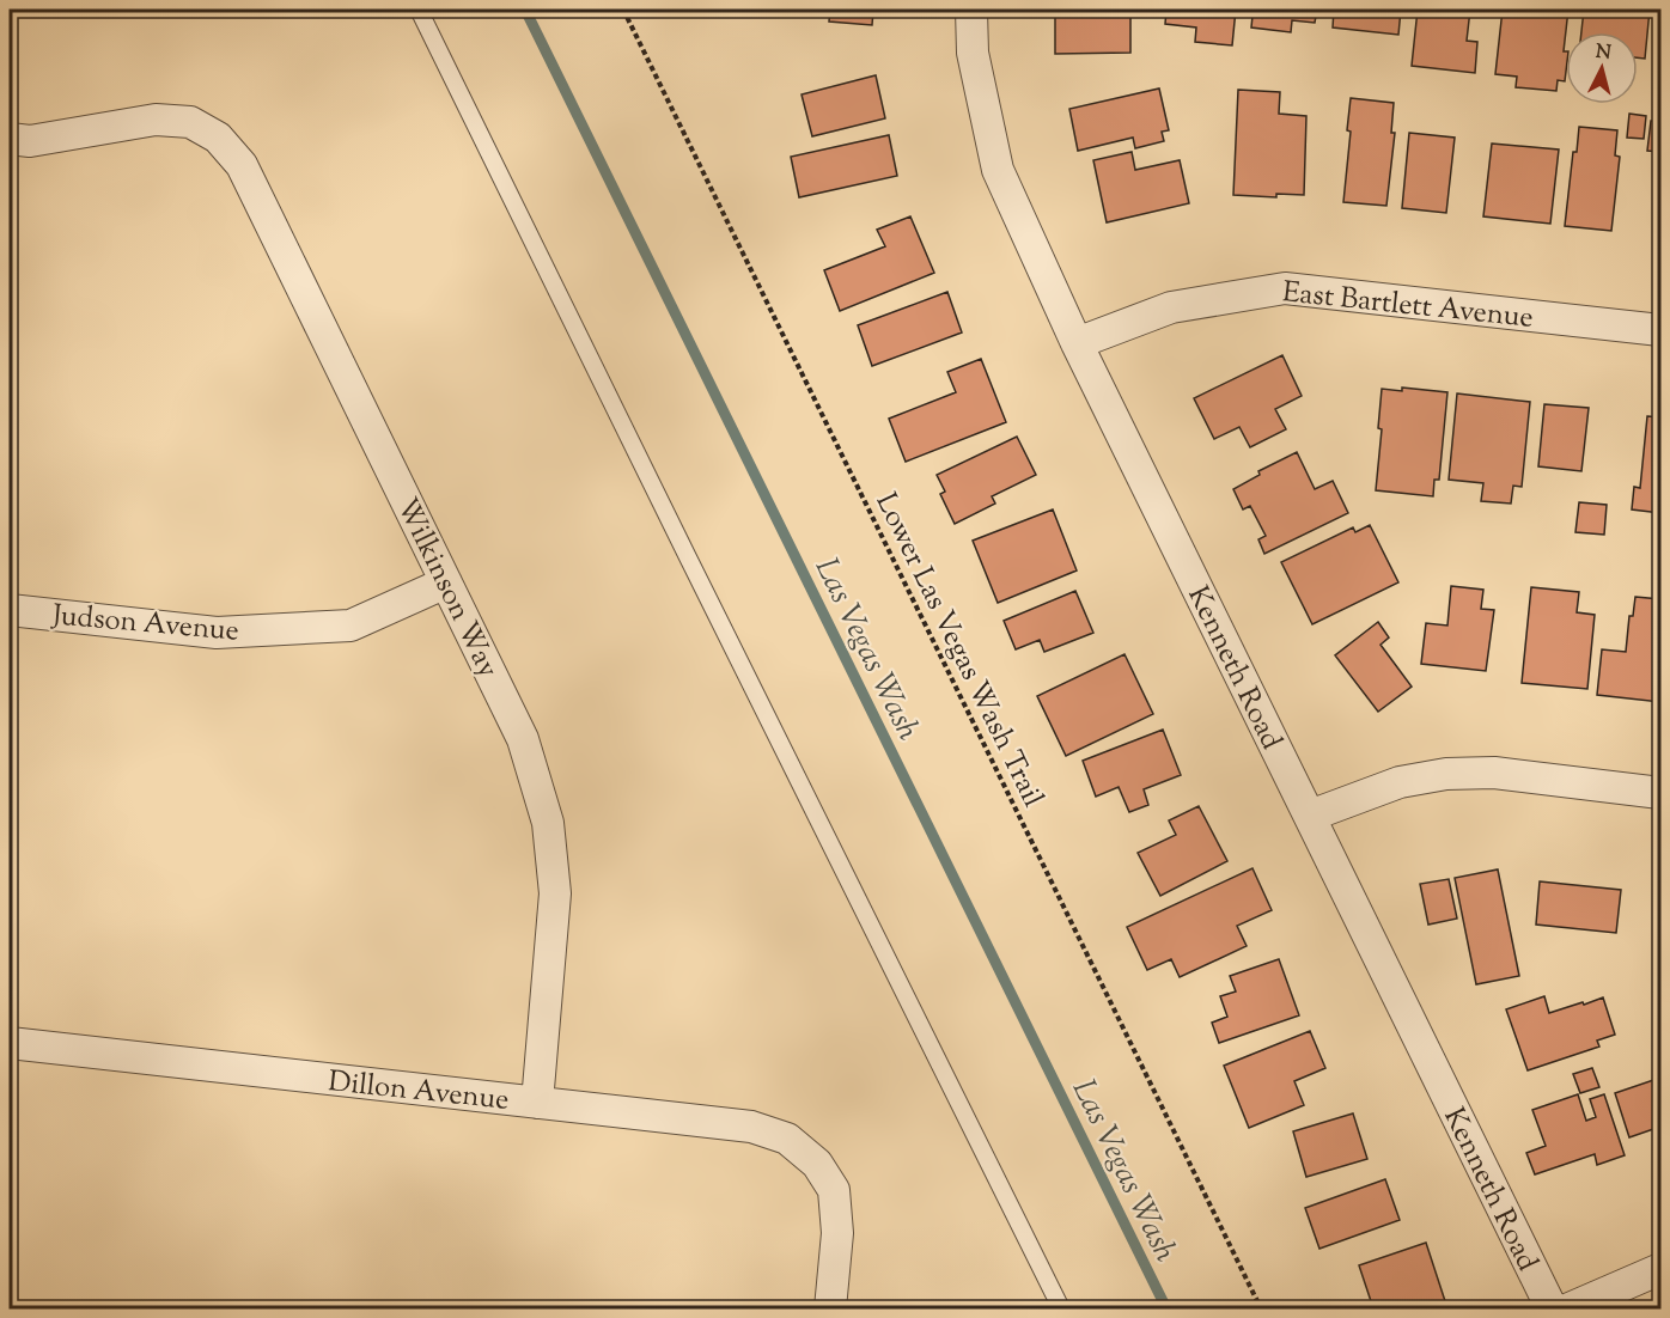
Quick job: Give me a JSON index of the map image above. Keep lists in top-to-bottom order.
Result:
{
  "streets": {
    "street": [
      "East Bartlett Avenue",
      "Wilkinson Way",
      "Judson Avenue",
      "Kenneth Road",
      "Dillon Avenue"
    ],
    "path": ["Lower Las Vegas Wash Trail"]
  },
  "crossings": [
    ["East Bartlett Avenue", "Kenneth Road"],
    ["Wilkinson Way", "Judson Avenue"],
    ["Wilkinson Way", "Dillon Avenue"]
  ],
  "water": ["Las Vegas Wash"],
  "north": "top"
}
